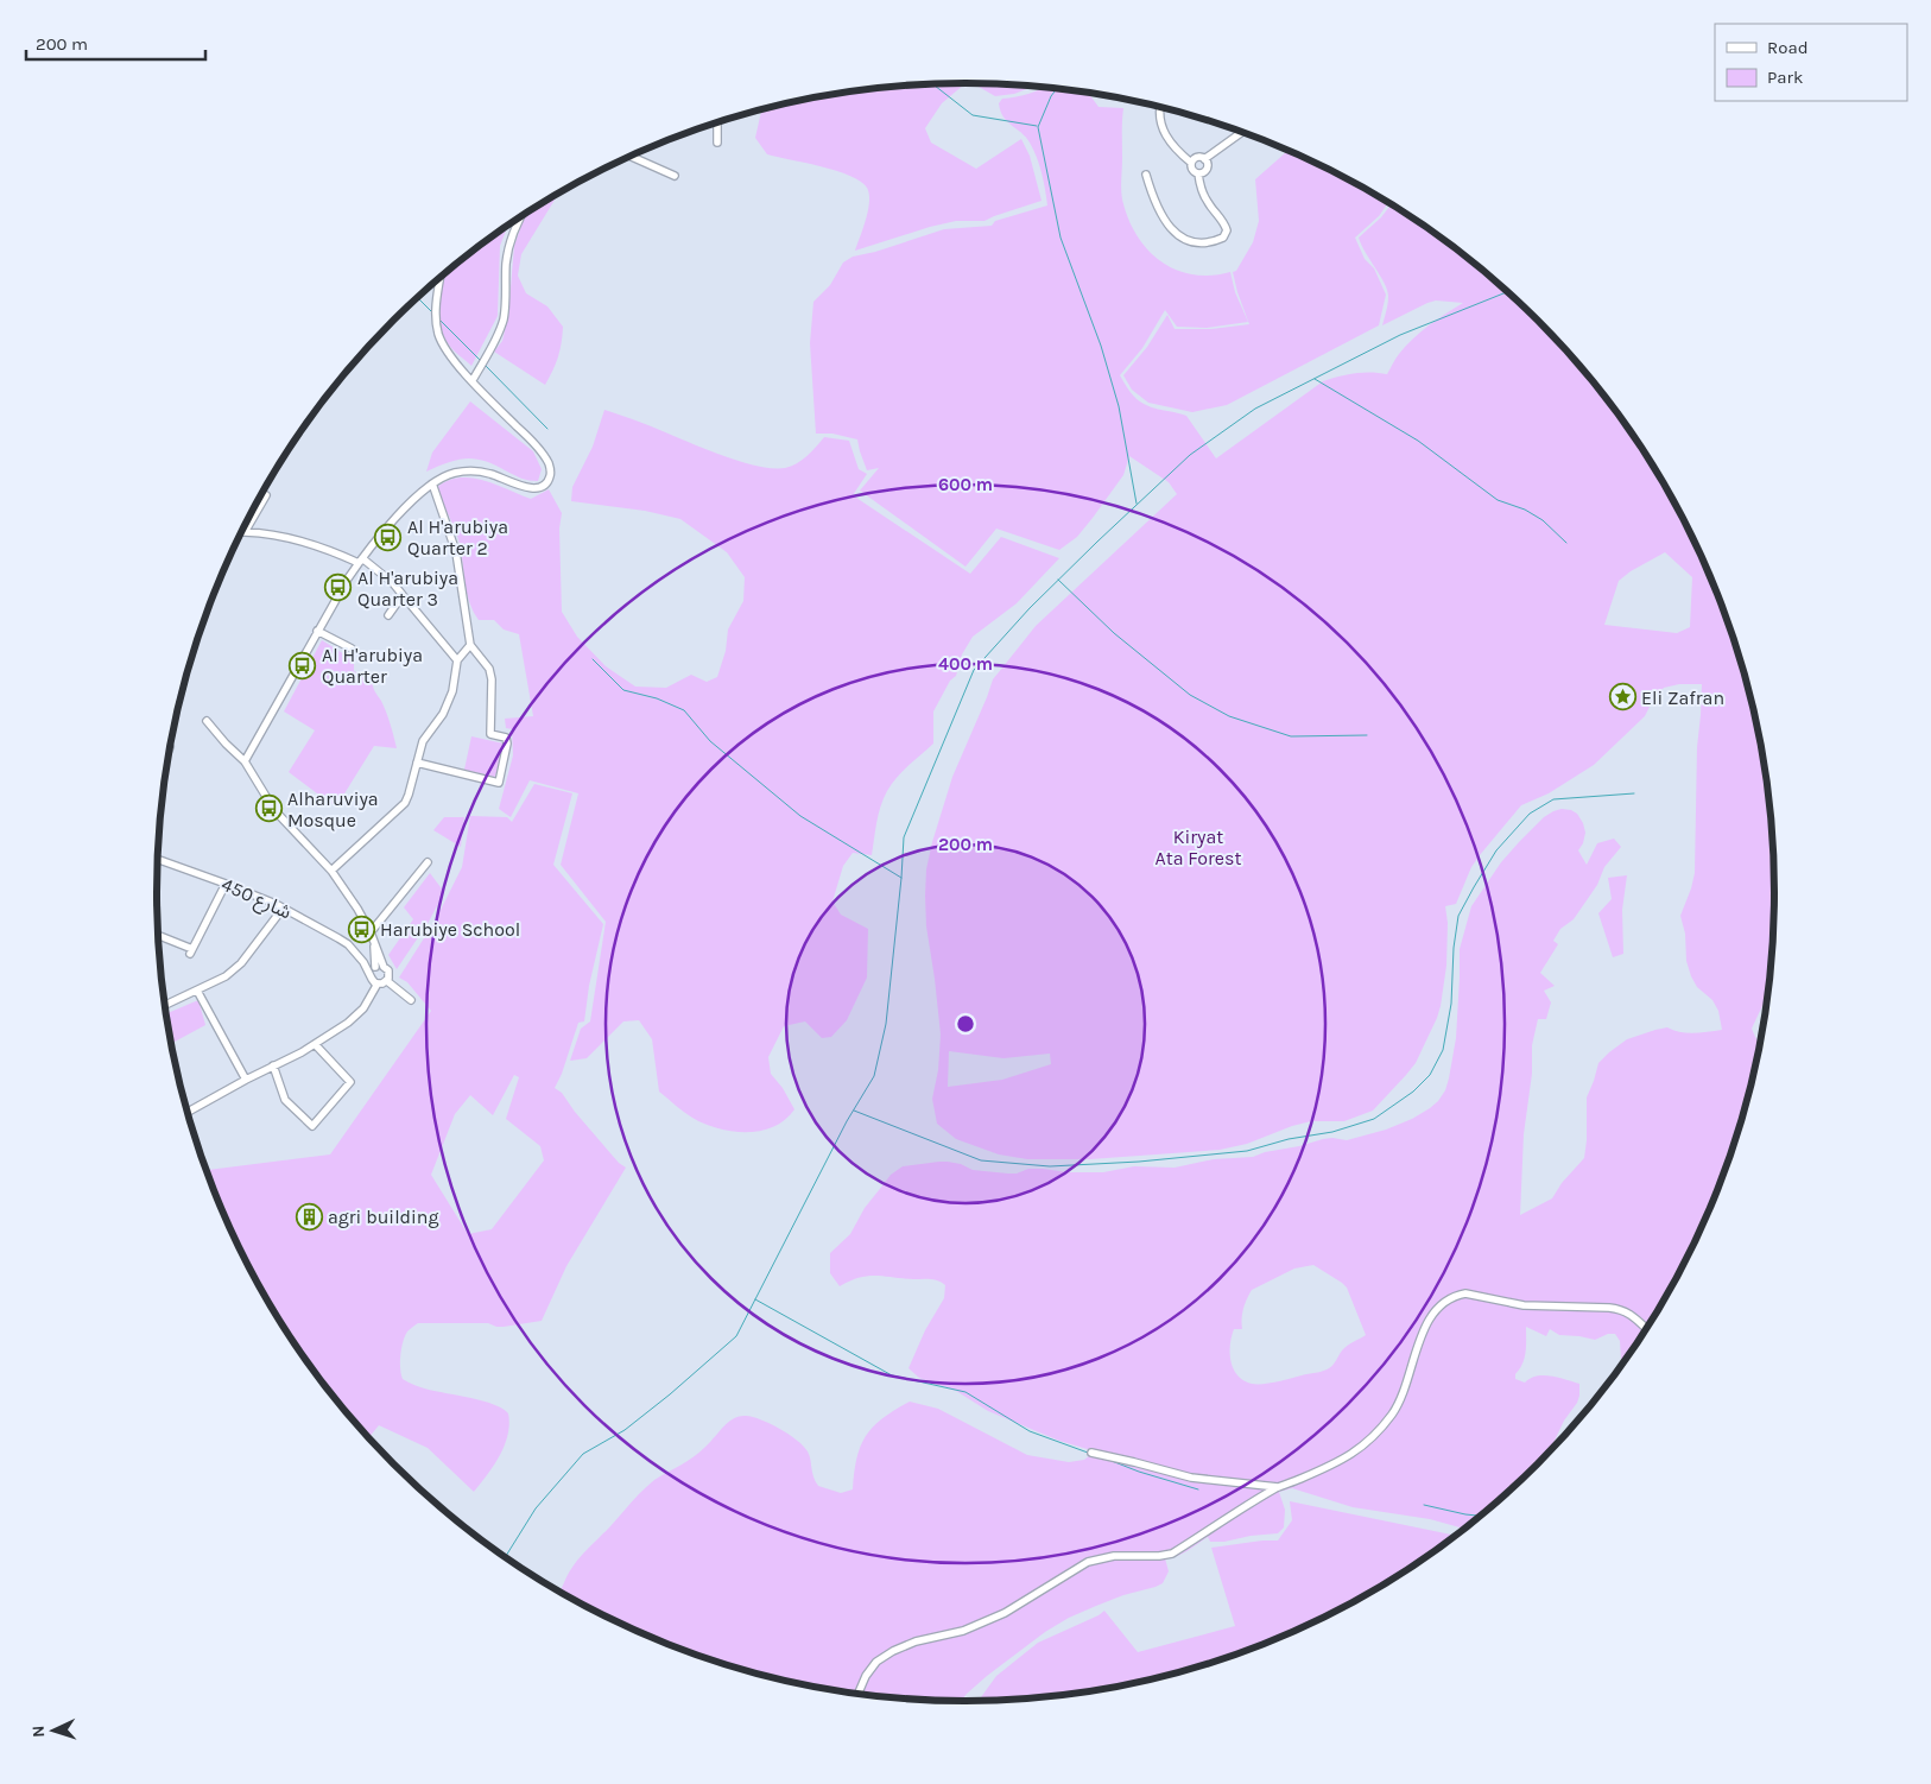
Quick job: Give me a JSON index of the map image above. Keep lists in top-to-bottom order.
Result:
{
  "streets": {
    "street": ["شارع 450"]
  },
  "parks": ["Kiryat Ata Forest"],
  "places": {
    "bus stop": [
      "Al H'arubiya Quarter 2",
      "Al H'arubiya Quarter 3",
      "Al H'arubiya Quarter",
      "Alharuviya Mosque",
      "Harubiye School"
    ],
    "place": ["Eli Zafran"],
    "building": ["agri building"]
  },
  "legend": ["Road", "Park"],
  "scale_bar": "200 m",
  "north": "left",
  "rings": ["600 m", "400 m", "200 m"]
}
